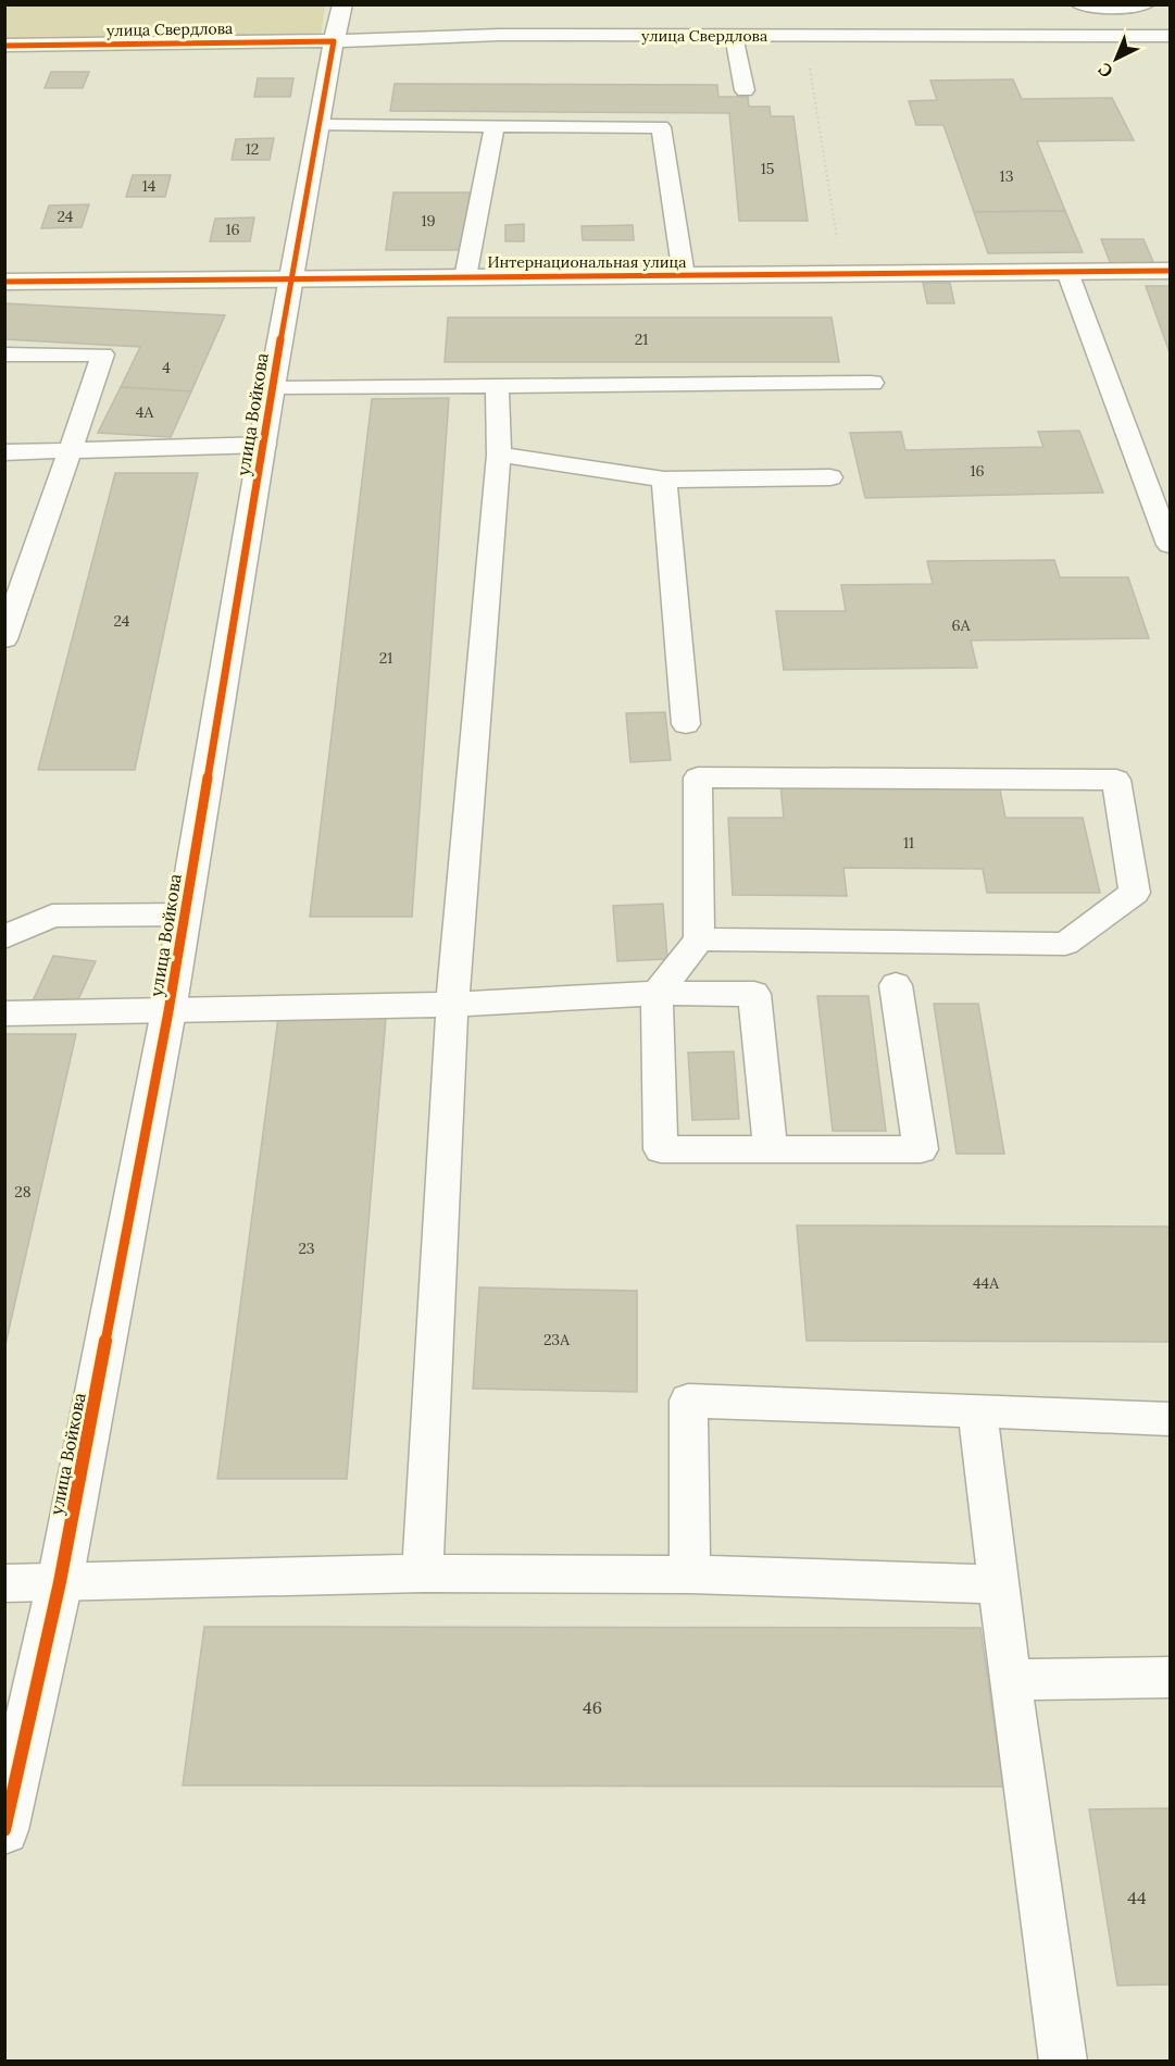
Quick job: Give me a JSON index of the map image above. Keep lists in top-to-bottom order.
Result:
{
  "streets": {
    "street": ["улица Свердлова", "Интернациональная улица", "улица Войкова"]
  },
  "crossings": [
    ["улица Свердлова", "улица Войкова"],
    ["Интернациональная улица", "улица Войкова"]
  ],
  "house_numbers": [
    "12",
    "15",
    "13",
    "14",
    "24",
    "19",
    "16",
    "21",
    "4",
    "4А",
    "16",
    "24",
    "6А",
    "21",
    "11",
    "28",
    "23",
    "44А",
    "23А",
    "46",
    "44"
  ],
  "north": "bottom left"
}
